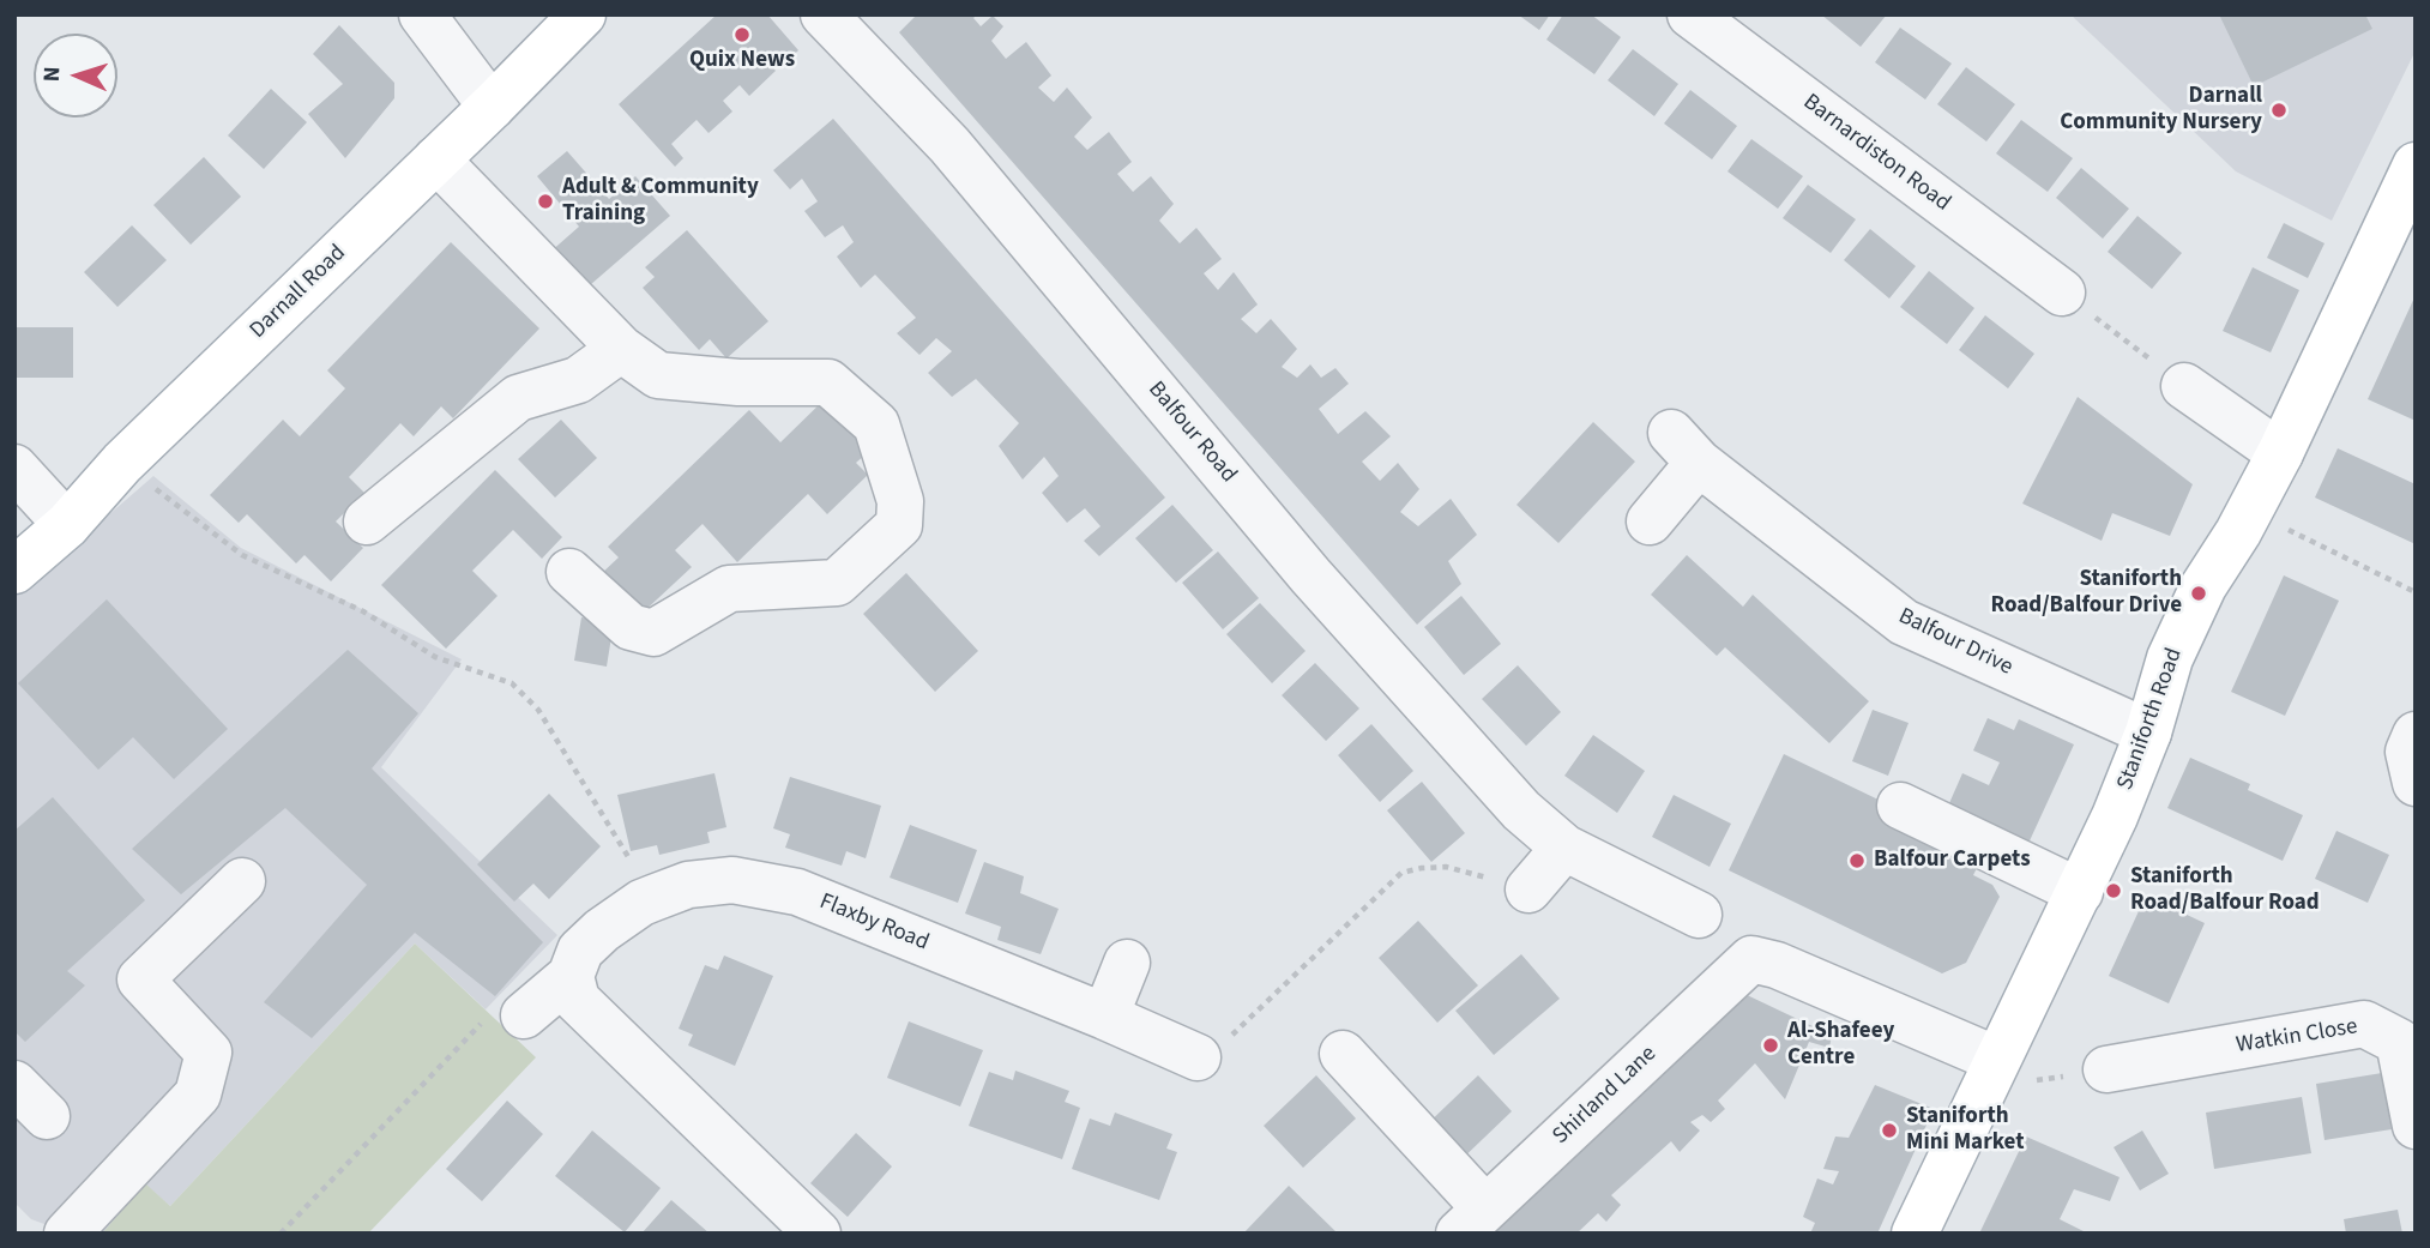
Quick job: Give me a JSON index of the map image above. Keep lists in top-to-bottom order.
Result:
{
  "streets": {
    "main road": ["Darnall Road", "Staniforth Road"],
    "street": [
      "Barnardiston Road",
      "Balfour Road",
      "Balfour Drive",
      "Flaxby Road",
      "Watkin Close",
      "Shirland Lane"
    ]
  },
  "crossings": [
    ["Balfour Drive", "Staniforth Road"],
    ["Staniforth Road", "Shirland Lane"]
  ],
  "places": [
    "Quix News",
    "Darnall Community Nursery",
    "Adult & Community Training",
    "Staniforth Road/Balfour Drive",
    "Balfour Carpets",
    "Staniforth Road/Balfour Road",
    "Al-Shafeey Centre",
    "Staniforth Mini Market"
  ],
  "north": "left"
}
